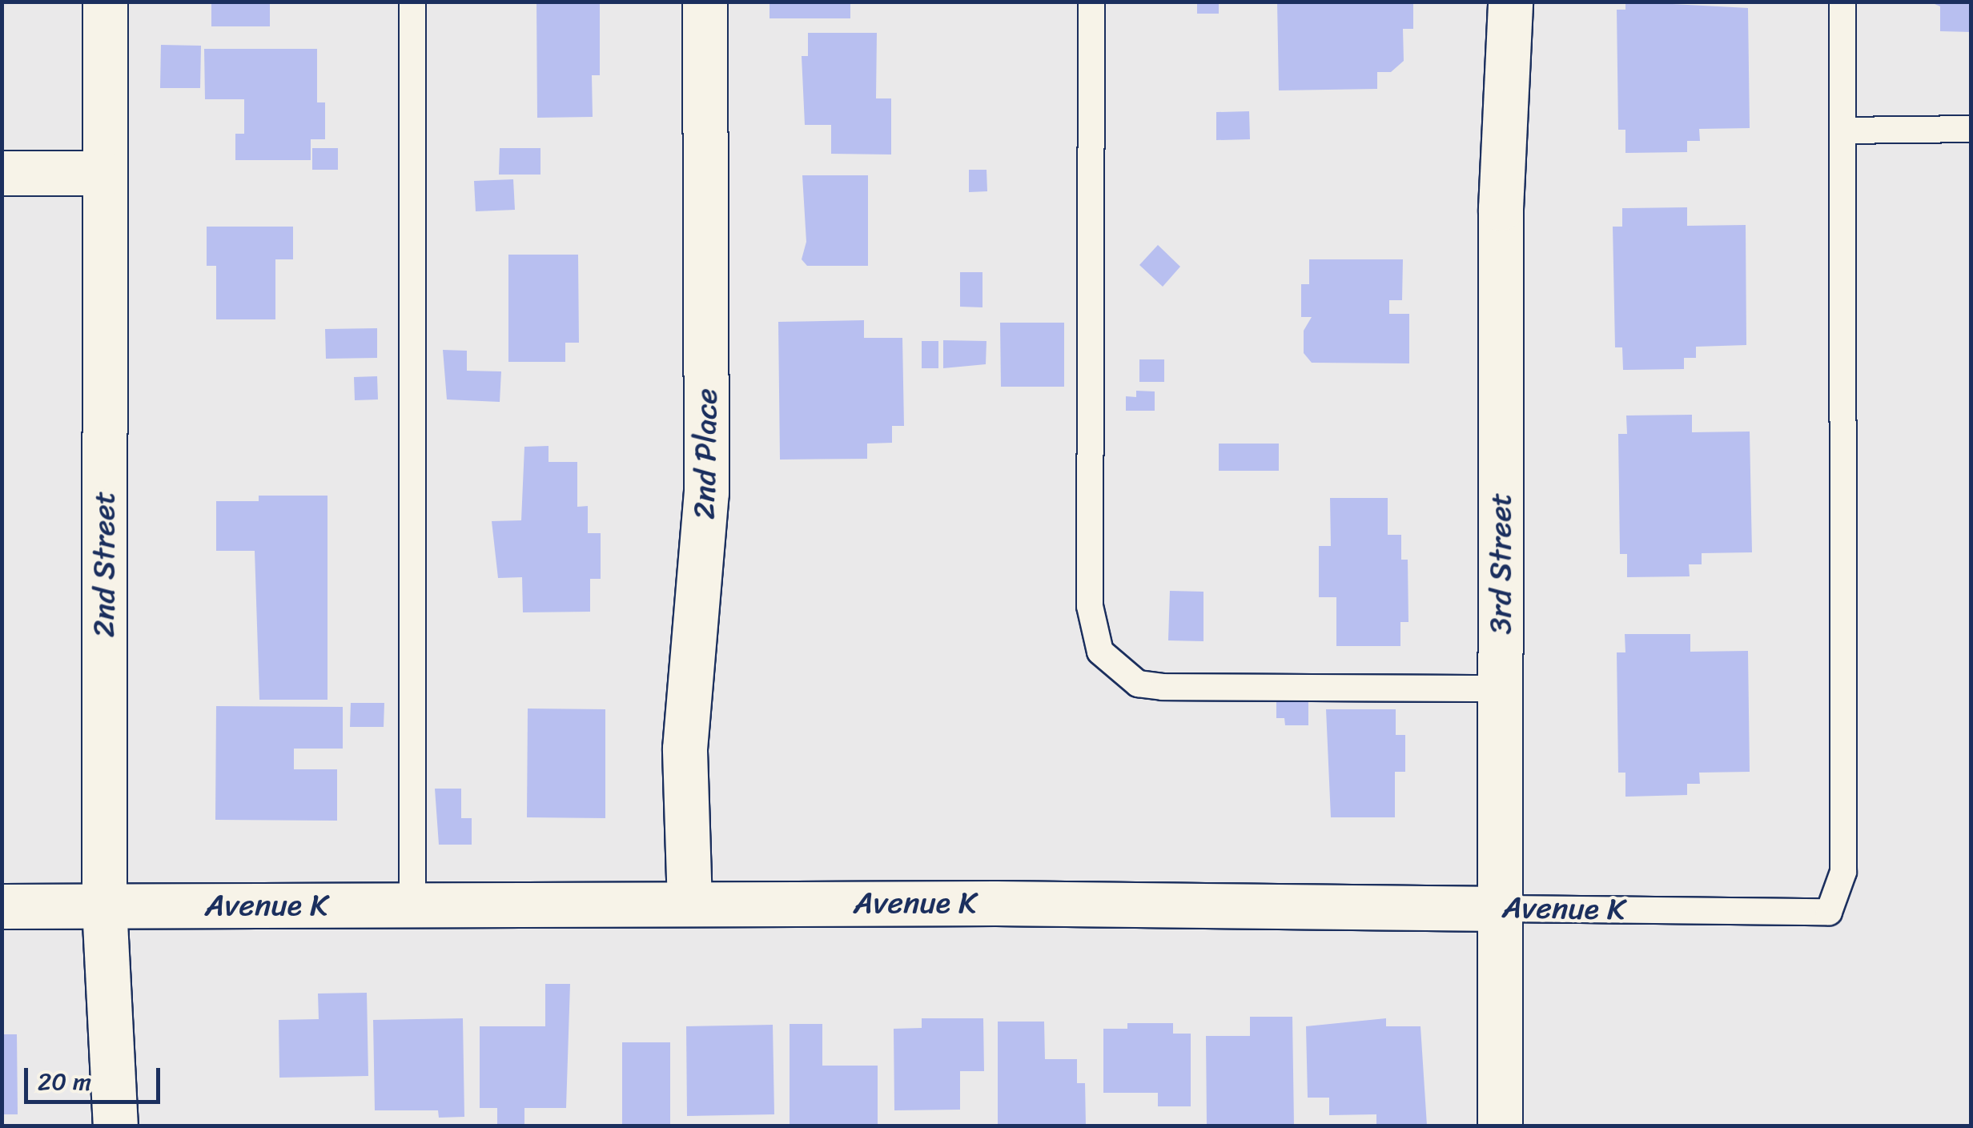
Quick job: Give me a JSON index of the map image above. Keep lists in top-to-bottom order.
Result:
{
  "streets": {
    "street": [
      "2nd Place",
      "3rd Street",
      "2nd Street",
      "Avenue K"
    ]
  },
  "crossings": [
    ["2nd Place", "Avenue K"],
    ["3rd Street", "Avenue K"],
    ["2nd Street", "Avenue K"]
  ],
  "scale_bar": "20 m"
}
